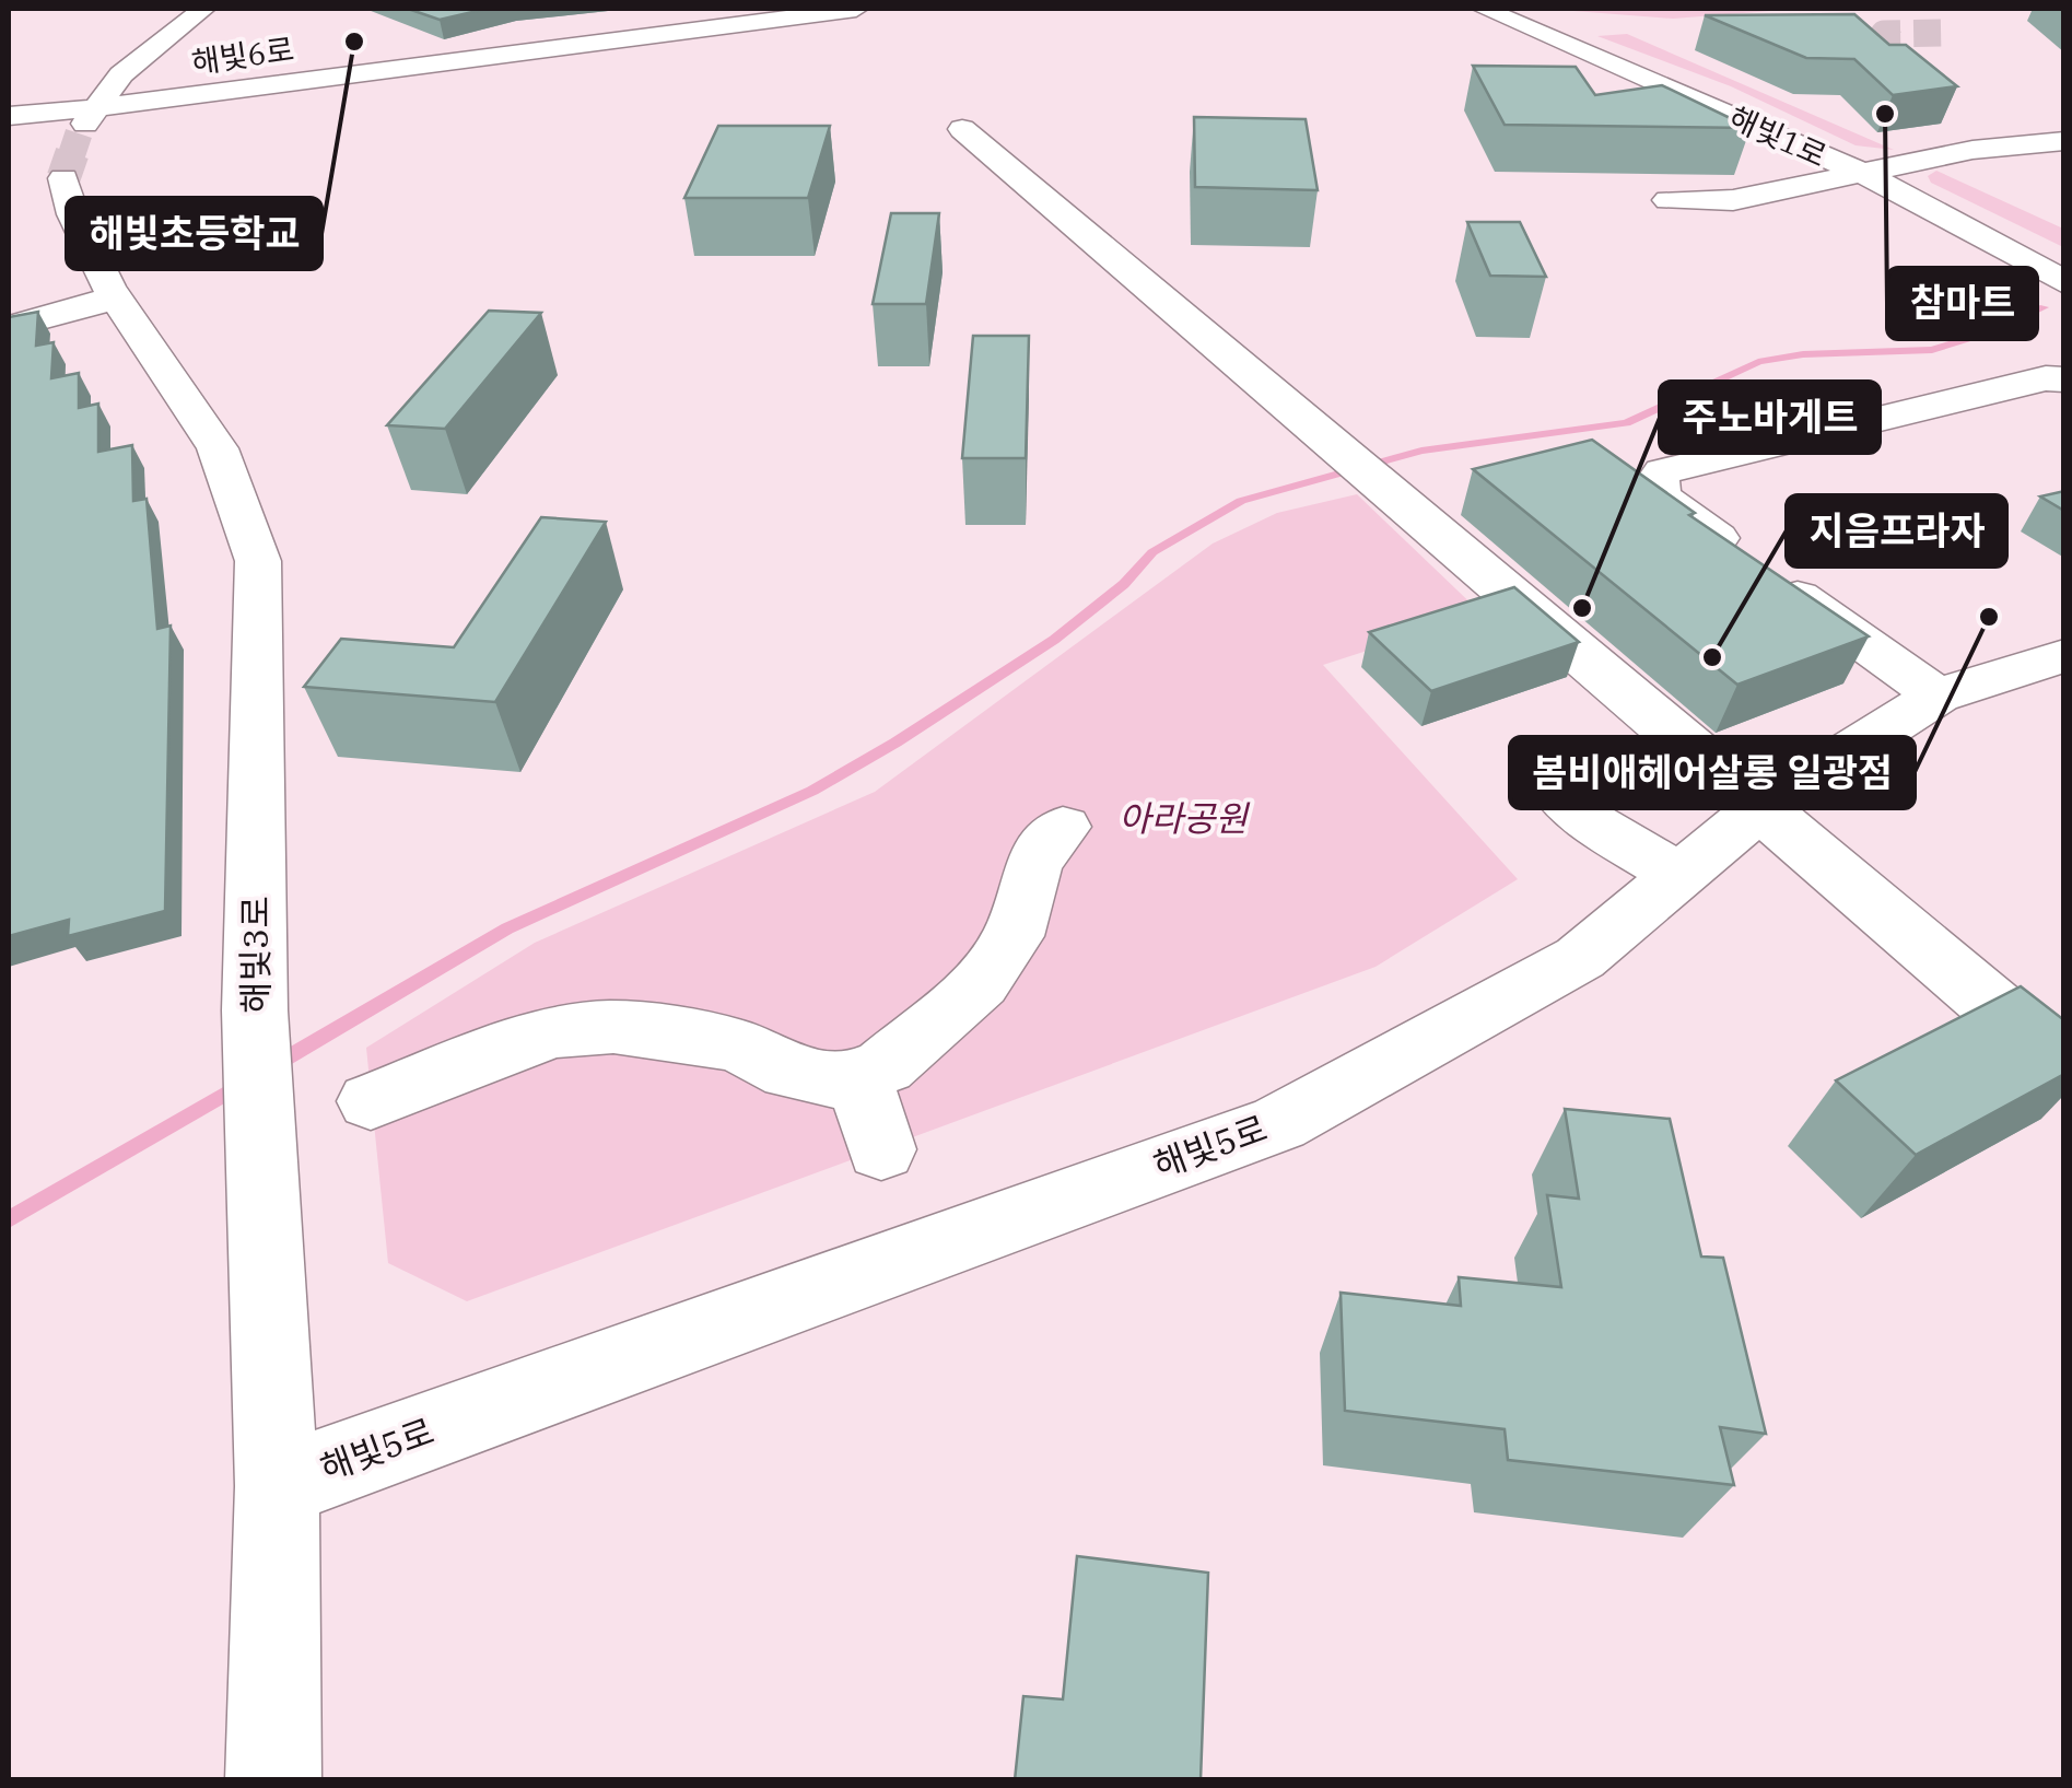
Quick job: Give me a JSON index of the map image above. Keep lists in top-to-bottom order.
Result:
{
  "streets": {
    "street": [
      "해빛6로",
      "해빛1로",
      "해빛3로",
      "해빛5로"
    ]
  },
  "crossings": [
    ["해빛3로", "해빛5로"]
  ],
  "parks": ["아라공원"],
  "places": [
    "해빛초등학교",
    "참마트",
    "주노바게트",
    "봄비애헤어살롱 일광점",
    "지음프라자"
  ]
}
